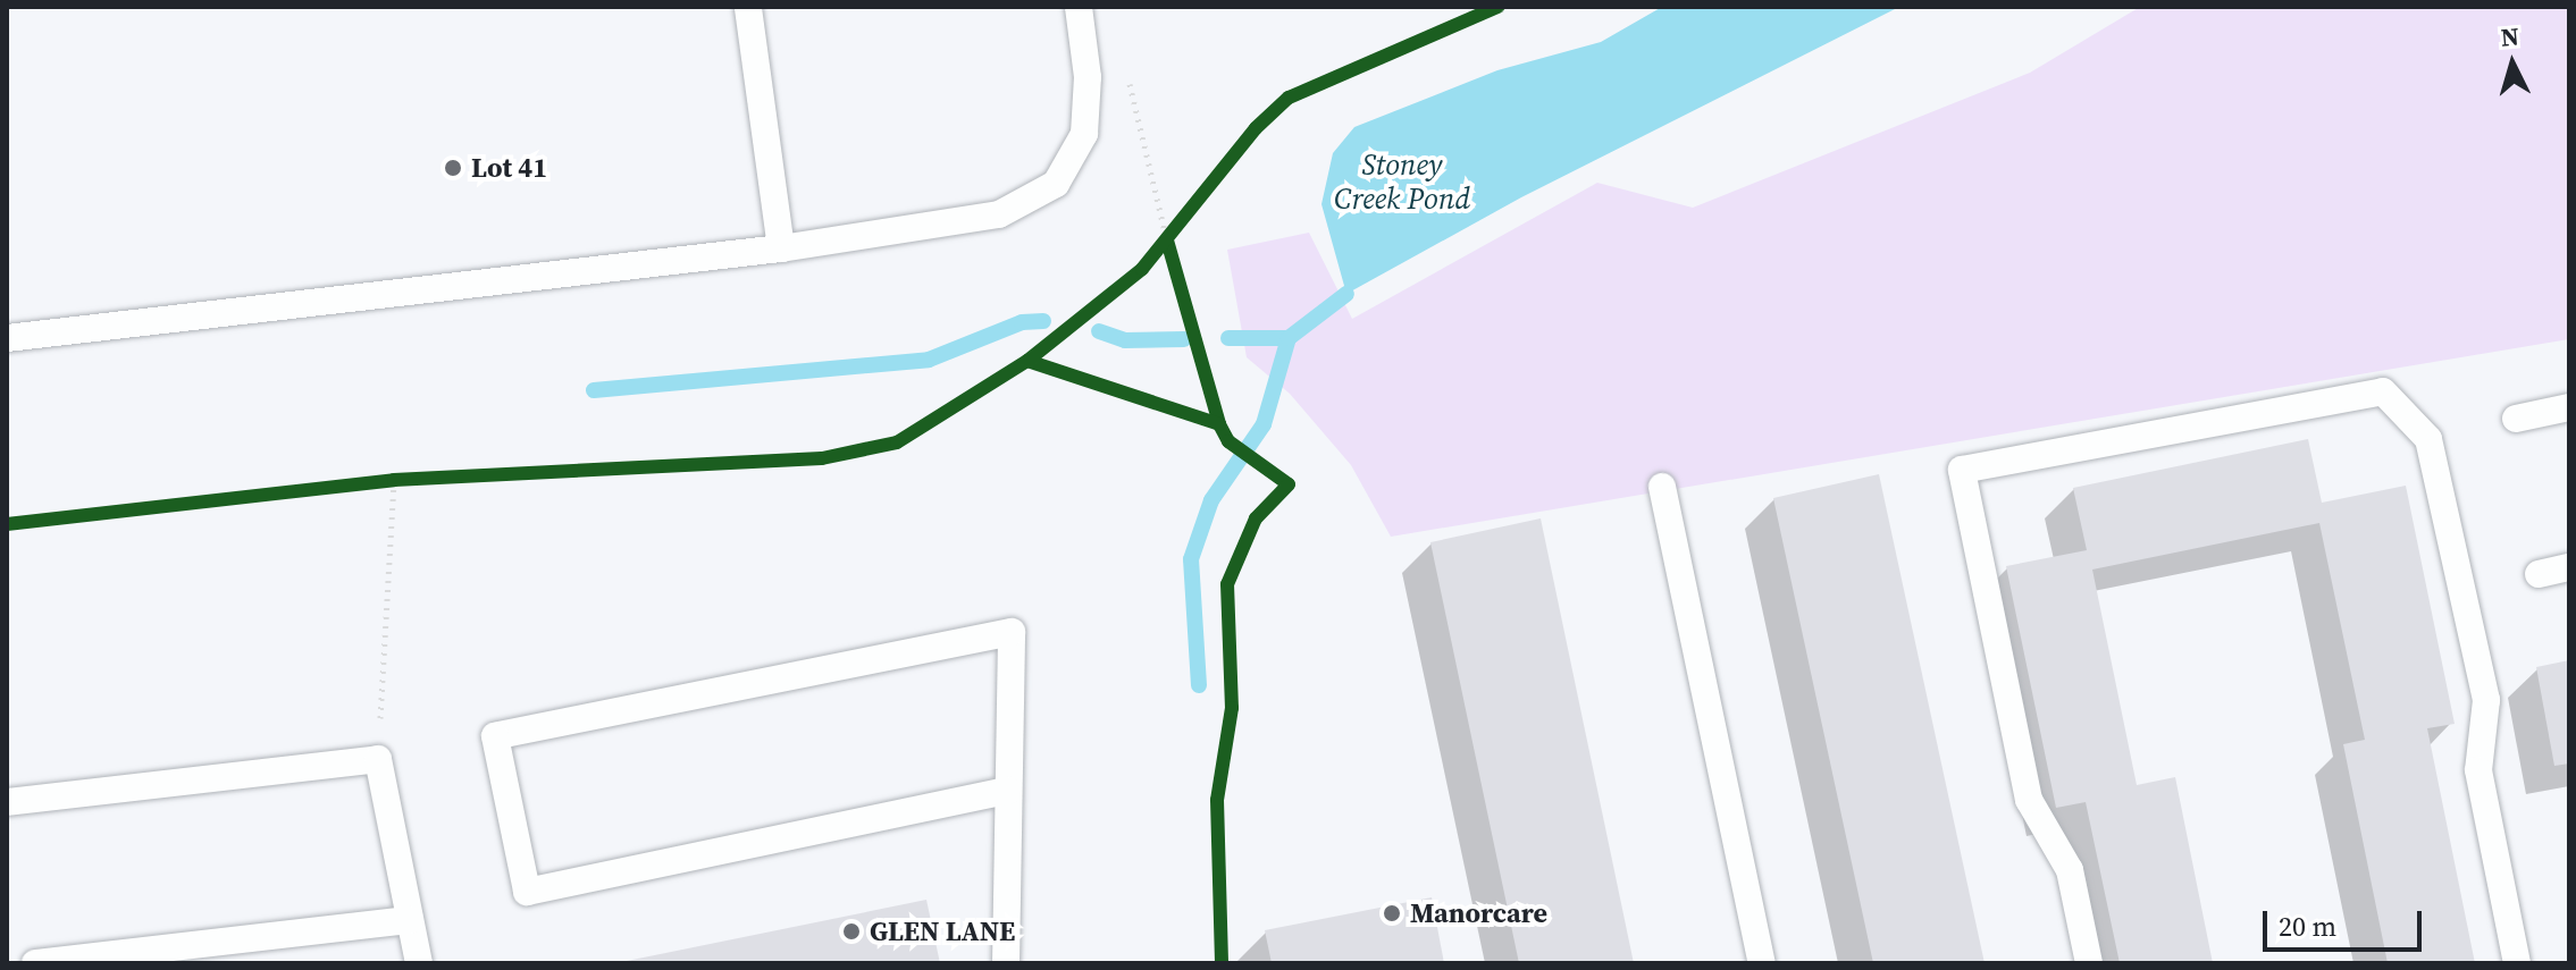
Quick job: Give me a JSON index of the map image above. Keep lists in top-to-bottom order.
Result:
{
  "water": ["Stoney Creek Pond"],
  "places": ["Lot 41", "Manorcare", "GLEN LANE"],
  "scale_bar": "20 m",
  "north": "top"
}
